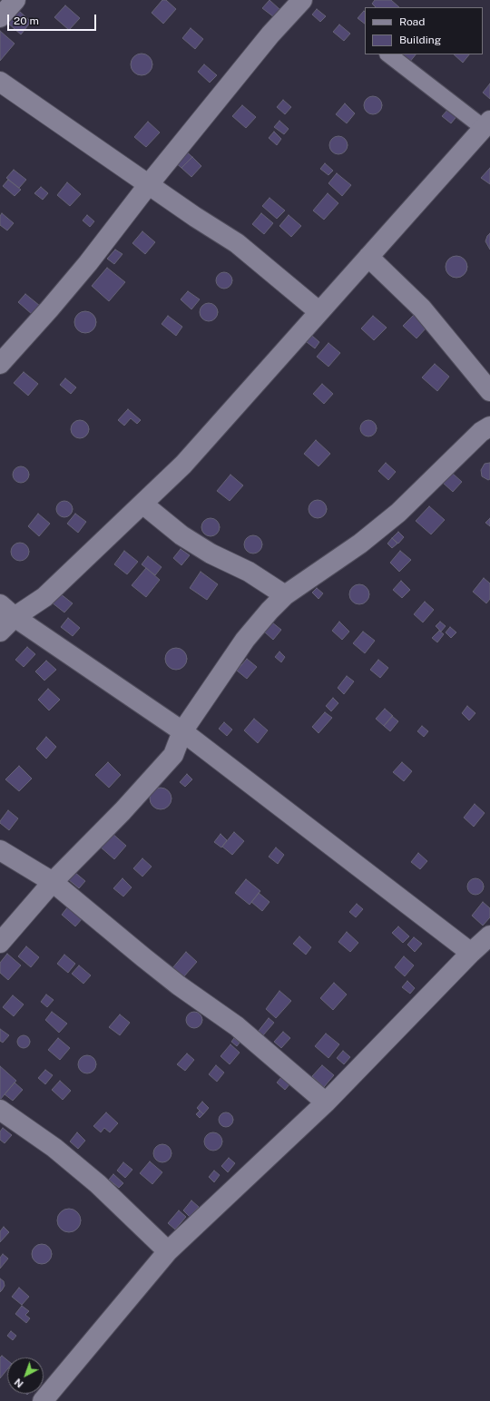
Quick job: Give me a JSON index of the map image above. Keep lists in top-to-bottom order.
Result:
{
  "legend": ["Road", "Building"],
  "scale_bar": "20 m",
  "north": "bottom left"
}
